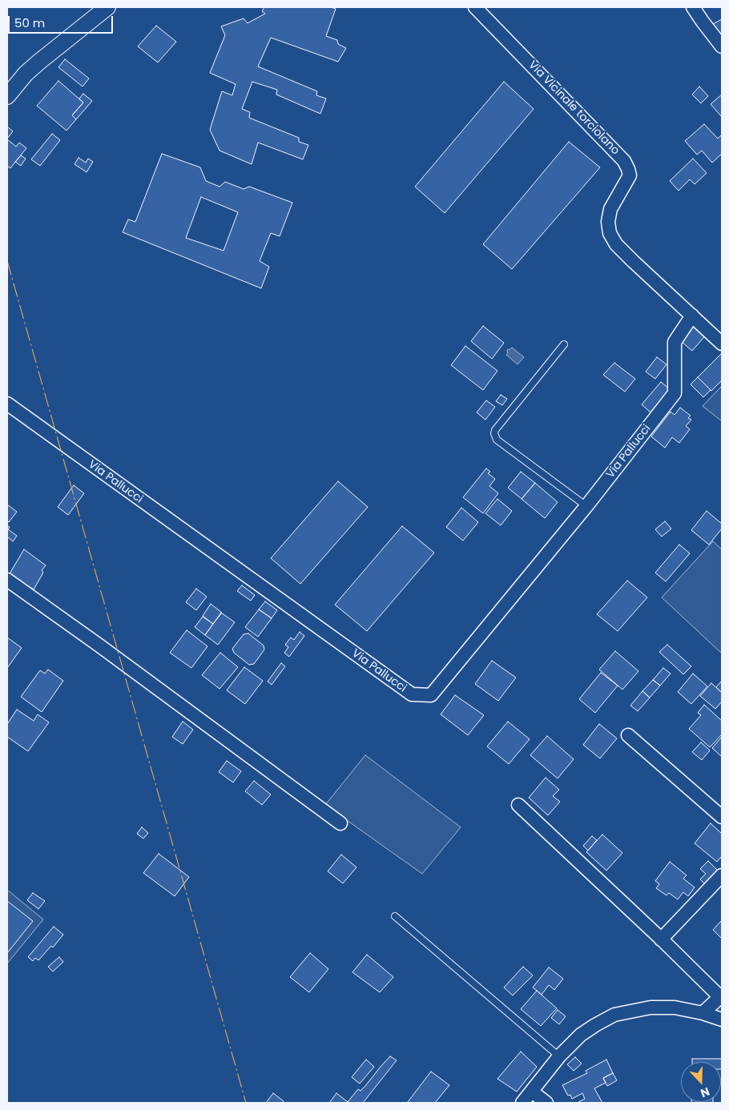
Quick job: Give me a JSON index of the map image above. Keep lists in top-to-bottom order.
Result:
{
  "streets": {
    "street": ["Via Vicinale torciolano", "Via Pallucci"]
  },
  "crossings": [
    ["Via Vicinale torciolano", "Via Pallucci"]
  ],
  "scale_bar": "50 m",
  "north": "bottom"
}
